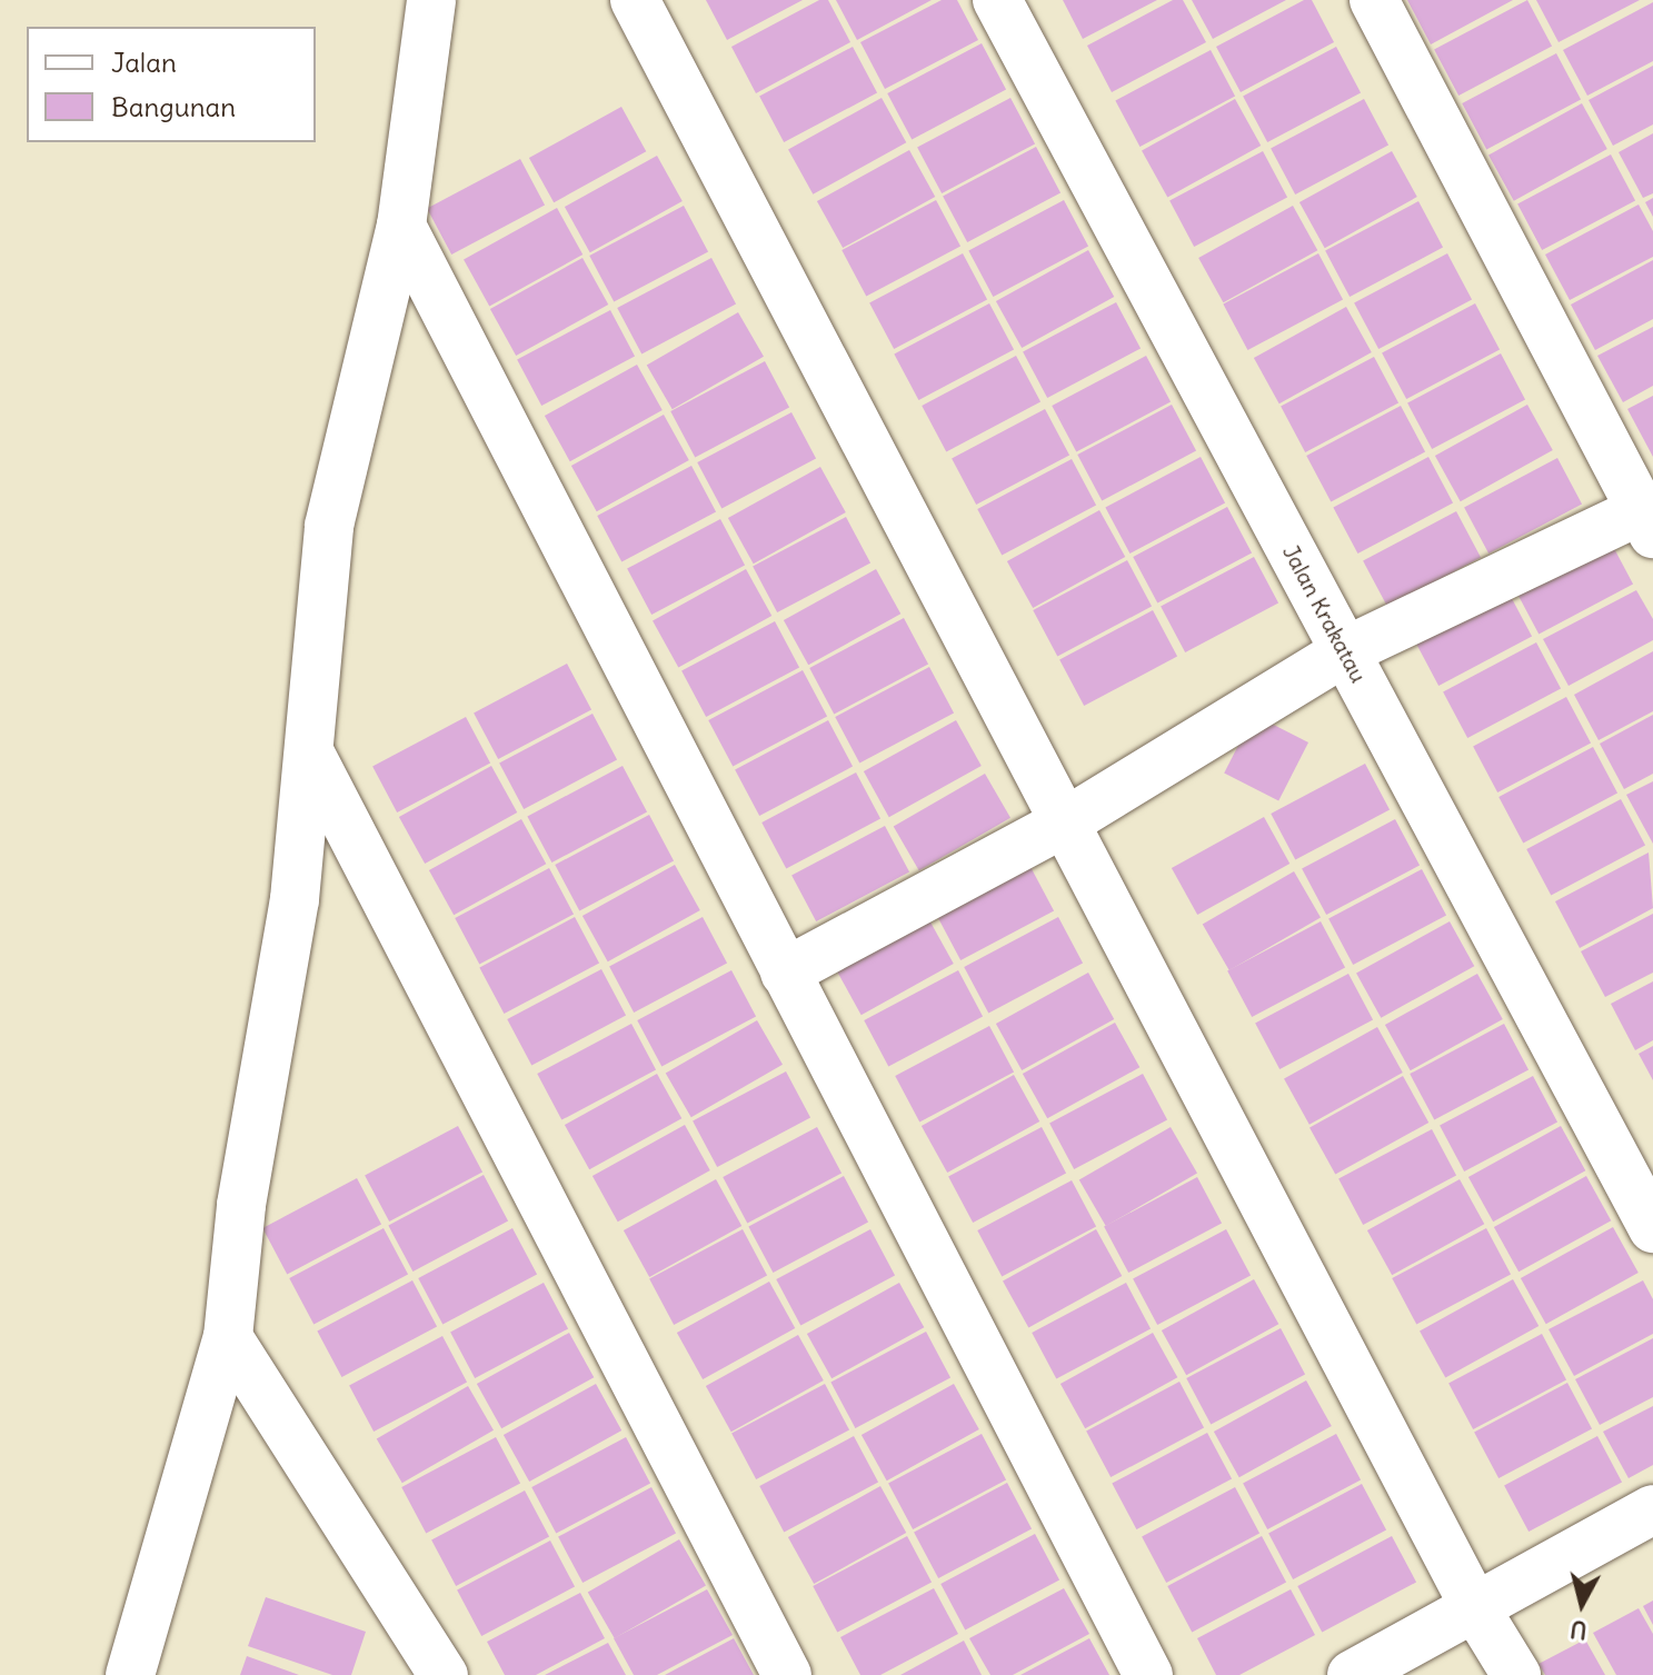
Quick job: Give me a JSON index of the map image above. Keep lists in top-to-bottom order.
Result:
{
  "streets": {
    "street": ["Jalan Krakatau"]
  },
  "legend": ["Jalan", "Bangunan"],
  "north": "bottom"
}
